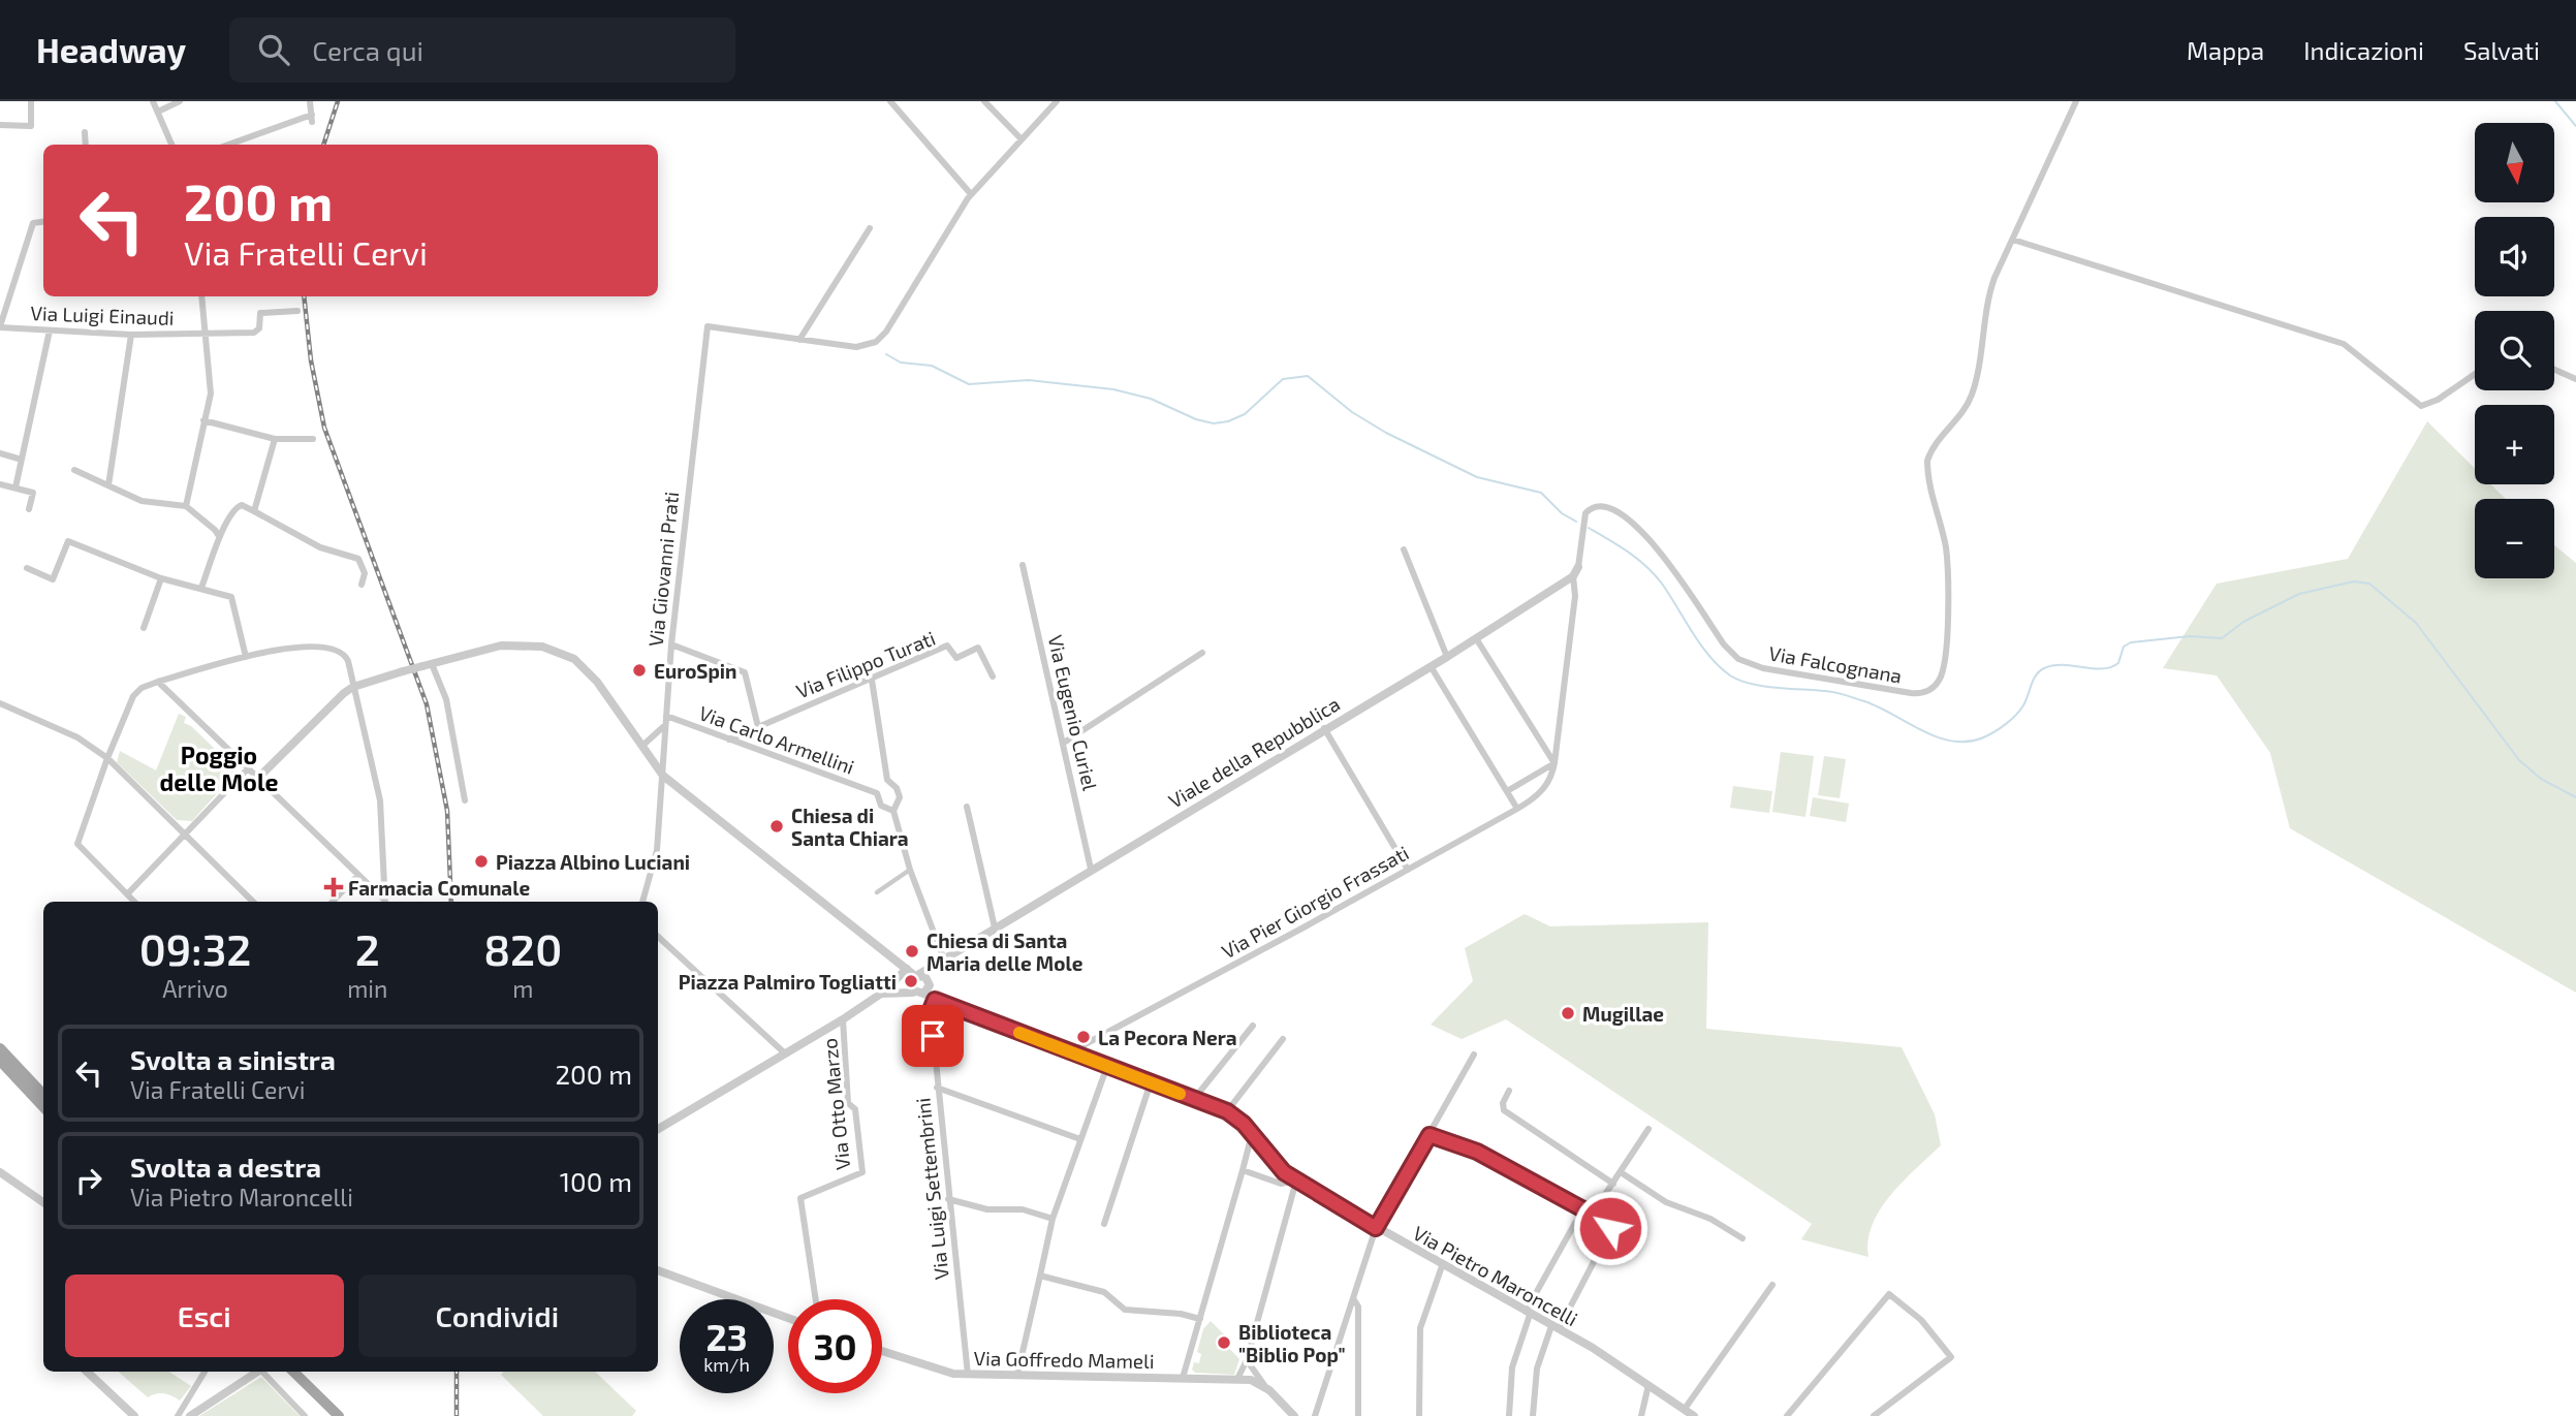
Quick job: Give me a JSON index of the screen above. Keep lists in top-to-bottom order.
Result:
{
  "streets": {
    "street": [
      "Via Luigi Einaudi",
      "Via Giovanni Prati",
      "Via Filippo Turati",
      "Via Falcognana",
      "Via Eugenio Curiel",
      "Via Carlo Armellini",
      "Viale della Repubblica",
      "Via Pier Giorgio Frassati",
      "Via Otto Marzo",
      "Via Luigi Settembrini",
      "Via Pietro Maroncelli",
      "Via Goffredo Mameli"
    ]
  },
  "crossings": [
    ["Via Giovanni Prati", "Via Carlo Armellini"],
    ["Via Filippo Turati", "Via Carlo Armellini"],
    ["Via Falcognana", "Viale della Repubblica"],
    ["Via Eugenio Curiel", "Viale della Repubblica"],
    ["Viale della Repubblica", "Via Pier Giorgio Frassati"],
    ["Via Luigi Settembrini", "Via Goffredo Mameli"]
  ],
  "districts": ["Poggio delle Mole"],
  "places": {
    "other": [
      "EuroSpin",
      "Chiesa di Santa Chiara",
      "Piazza Albino Luciani",
      "Chiesa di Santa Maria delle Mole",
      "Piazza Palmiro Togliatti",
      "Mugillae",
      "La Pecora Nera",
      "Biblioteca \"Biblio Pop\""
    ],
    "health": ["Farmacia Comunale"]
  },
  "north": "bottom",
  "page": {
    "header": "Headway",
    "search": "Cerca qui",
    "nav": ["Mappa", "Indicazioni", "Salvati"],
    "map_buttons": ["+", "−"],
    "turn": ["200 m", "Via Fratelli Cervi"],
    "eta": [
      "09:32",
      "Arrivo",
      "2",
      "min",
      "820",
      "m"
    ],
    "list": [
      {
        "name": "Svolta a sinistra",
        "note": "Via Fratelli Cervi",
        "value": "200 m"
      },
      {
        "name": "Svolta a destra",
        "note": "Via Pietro Maroncelli",
        "value": "100 m"
      }
    ],
    "buttons": ["Esci", "Condividi"],
    "speed": "23 km/h",
    "limit": "30"
  }
}
